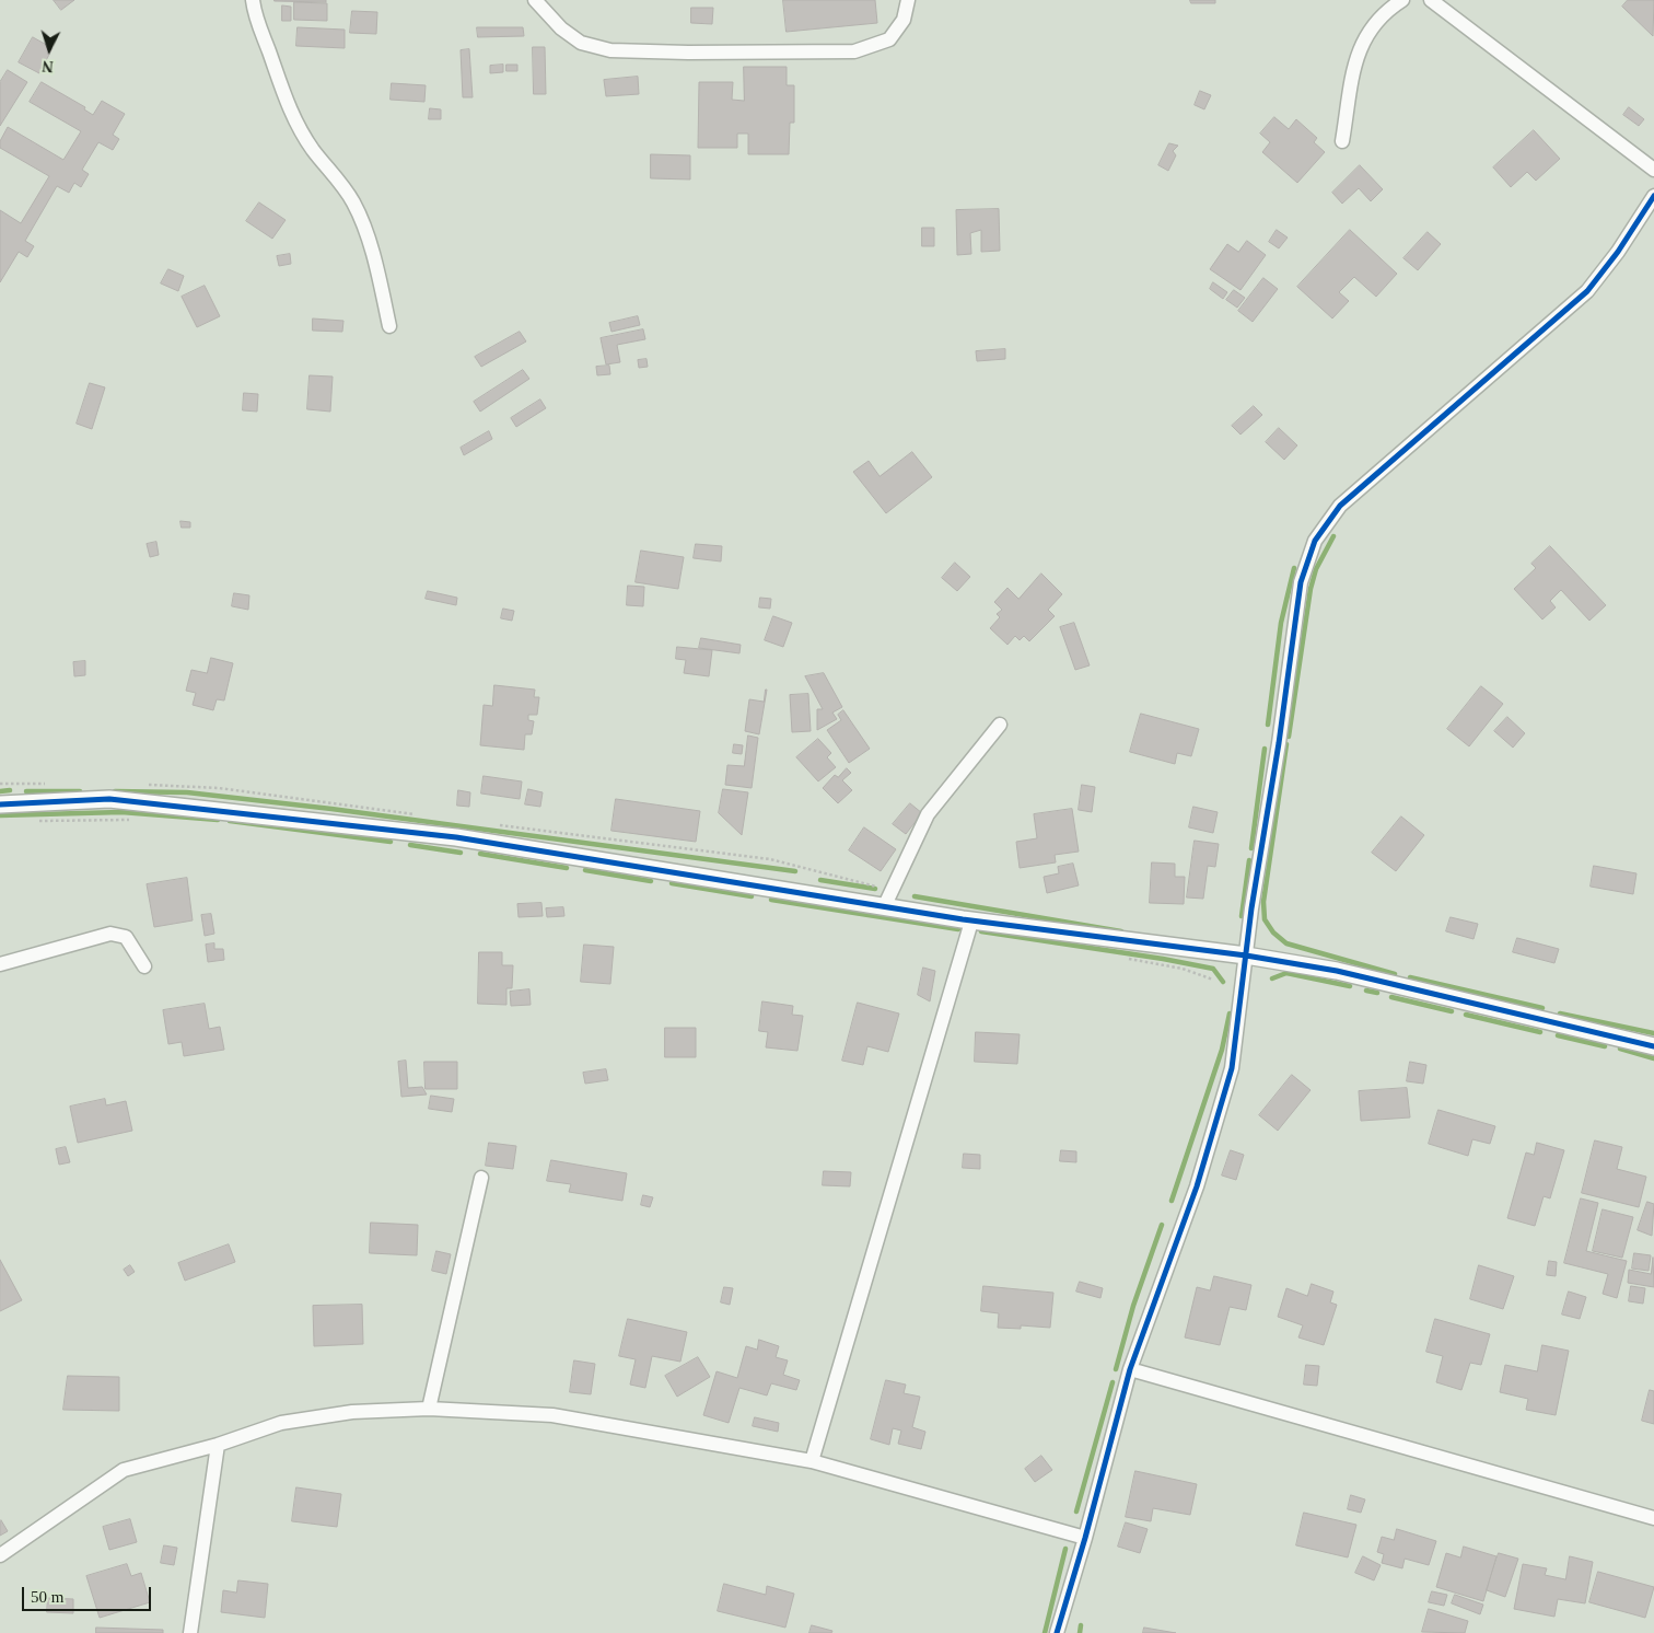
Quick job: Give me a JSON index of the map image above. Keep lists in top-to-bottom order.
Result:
{
  "scale_bar": "50 m",
  "north": "bottom"
}
